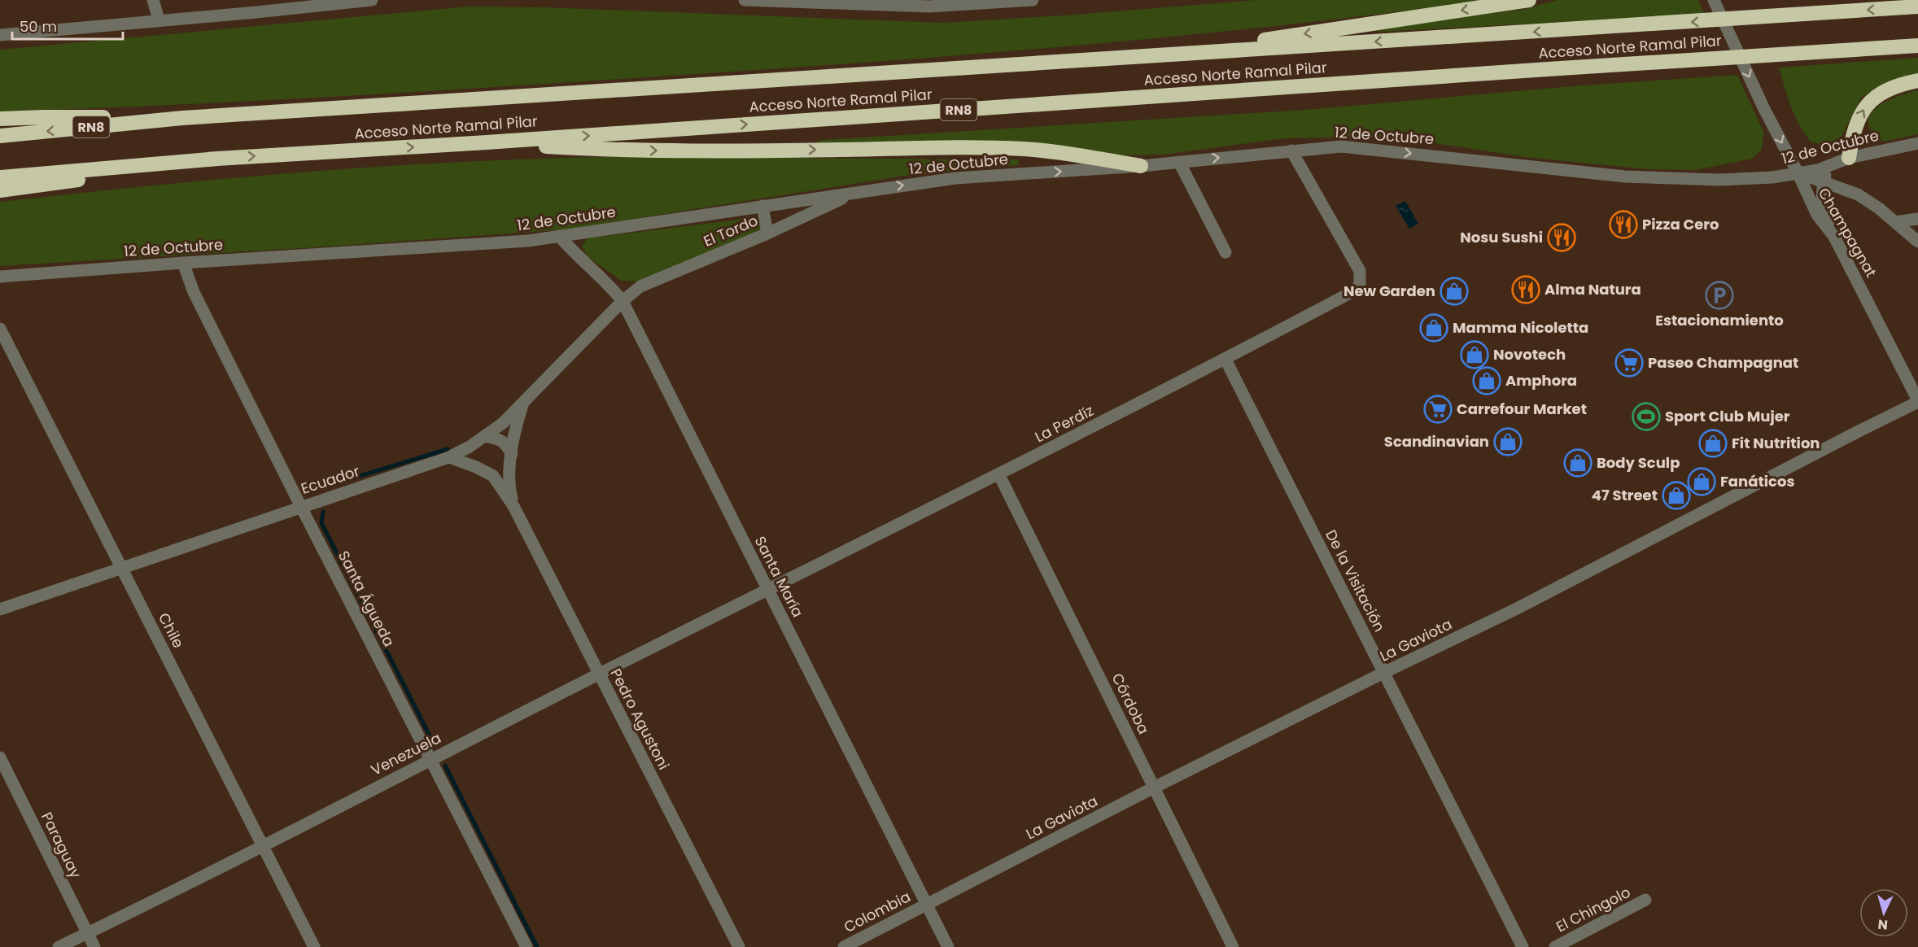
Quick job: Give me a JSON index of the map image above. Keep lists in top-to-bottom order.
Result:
{
  "streets": {
    "highway": ["Acceso Norte Ramal Pilar", "RN8"],
    "street": [
      "12 de Octubre",
      "El Tordo",
      "Champagnat",
      "La Perdíz",
      "Ecuador",
      "Santa María",
      "De la Visitación",
      "Santa Águeda",
      "Chile",
      "La Gaviota",
      "Córdoba",
      "Pedro Agustoni",
      "Venezuela",
      "Paraguay",
      "El Chingolo",
      "Colombia"
    ]
  },
  "crossings": [
    ["12 de Octubre", "El Tordo"],
    ["12 de Octubre", "Champagnat"],
    ["12 de Octubre", "La Perdíz"],
    ["12 de Octubre", "Santa María"],
    ["12 de Octubre", "Santa Águeda"],
    ["El Tordo", "Ecuador"],
    ["El Tordo", "Santa María"],
    ["Champagnat", "La Gaviota"],
    ["La Perdíz", "Santa María"],
    ["La Perdíz", "De la Visitación"],
    ["La Perdíz", "Córdoba"],
    ["La Perdíz", "Venezuela"],
    ["Ecuador", "Santa María"],
    ["Ecuador", "Santa Águeda"],
    ["Ecuador", "Chile"],
    ["Ecuador", "Pedro Agustoni"],
    ["Santa María", "La Gaviota"],
    ["Santa María", "Venezuela"],
    ["Santa María", "Colombia"],
    ["De la Visitación", "La Gaviota"],
    ["Santa Águeda", "Venezuela"],
    ["Chile", "Venezuela"],
    ["La Gaviota", "Córdoba"],
    ["La Gaviota", "Colombia"],
    ["Pedro Agustoni", "Venezuela"],
    ["Venezuela", "Paraguay"]
  ],
  "one_way": ["12 de Octubre", "Champagnat"],
  "places": {
    "restaurant": ["Pizza Cero", "Nosu Sushi", "Alma Natura"],
    "shop": [
      "New Garden",
      "Mamma Nicoletta",
      "Novotech",
      "Amphora",
      "Scandinavian",
      "Fit Nutrition",
      "Body Sculp",
      "Fanáticos",
      "47 Street"
    ],
    "parking": ["Estacionamiento"],
    "supermarket": ["Paseo Champagnat", "Carrefour Market"],
    "sports": ["Sport Club Mujer"]
  },
  "scale_bar": "50 m",
  "north": "bottom"
}
